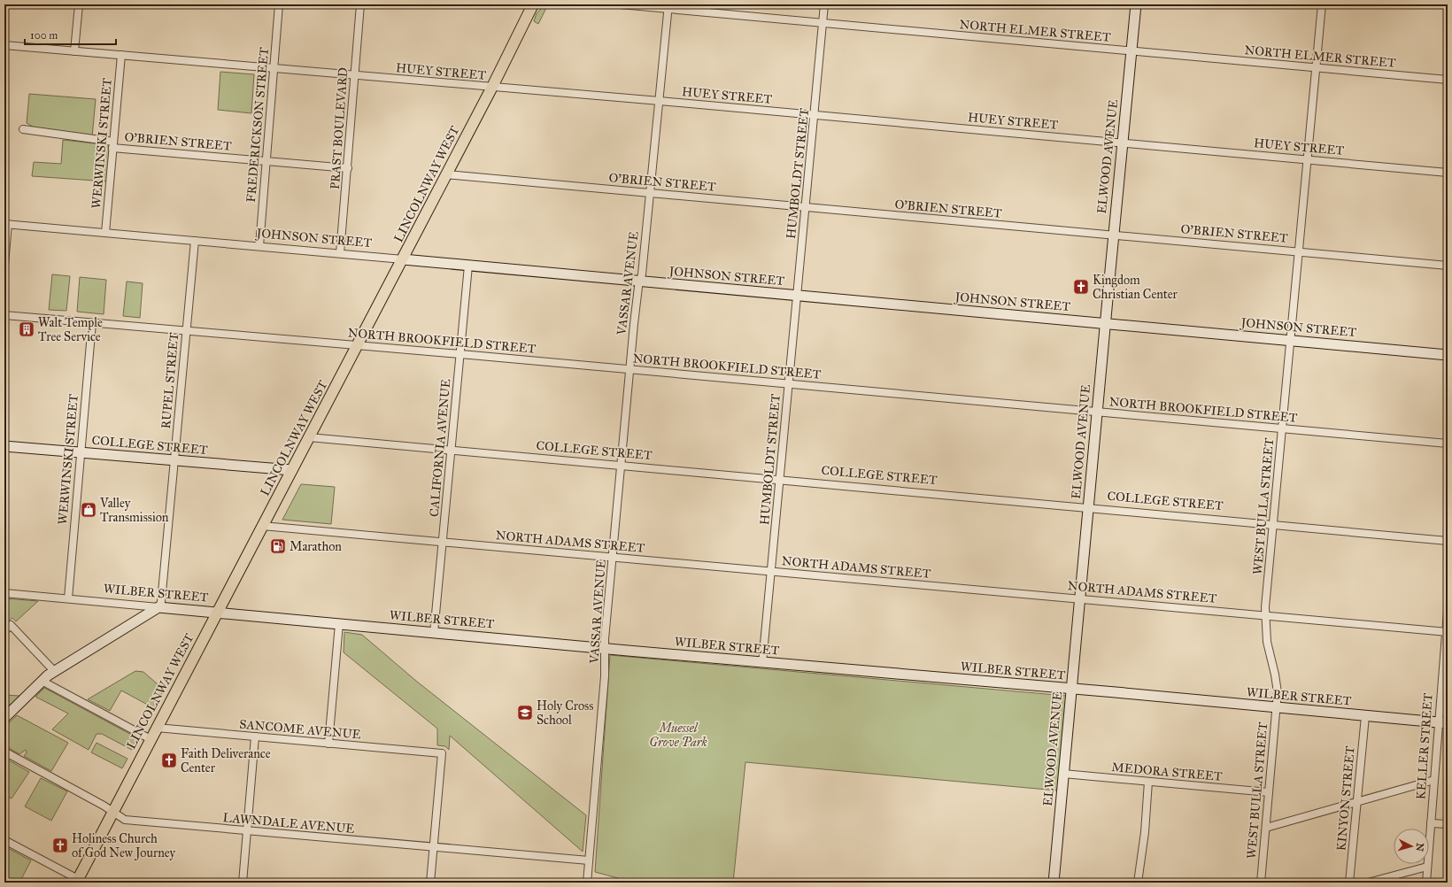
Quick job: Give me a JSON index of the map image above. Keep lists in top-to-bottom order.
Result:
{
  "streets": {
    "main road": ["LINCOLNWAY WEST"],
    "street": [
      "NORTH ELMER STREET",
      "HUEY STREET",
      "FREDERICKSON STREET",
      "PRAST BOULEVARD",
      "O'BRIEN STREET",
      "WERWINSKI STREET",
      "ELWOOD AVENUE",
      "HUMBOLDT STREET",
      "JOHNSON STREET",
      "VASSAR AVENUE",
      "NORTH BROOKFIELD STREET",
      "RUPEL STREET",
      "COLLEGE STREET",
      "CALIFORNIA AVENUE",
      "WEST BULLA STREET",
      "NORTH ADAMS STREET",
      "WILBER STREET",
      "SANCOME AVENUE",
      "KELLER STREET",
      "MEDORA STREET",
      "KINYON STREET",
      "LAWNDALE AVENUE"
    ]
  },
  "crossings": [
    ["NORTH ELMER STREET", "ELWOOD AVENUE"],
    ["NORTH ELMER STREET", "HUMBOLDT STREET"],
    ["NORTH ELMER STREET", "VASSAR AVENUE"],
    ["NORTH ELMER STREET", "WEST BULLA STREET"],
    ["HUEY STREET", "FREDERICKSON STREET"],
    ["HUEY STREET", "PRAST BOULEVARD"],
    ["HUEY STREET", "WERWINSKI STREET"],
    ["HUEY STREET", "ELWOOD AVENUE"],
    ["HUEY STREET", "HUMBOLDT STREET"],
    ["HUEY STREET", "LINCOLNWAY WEST"],
    ["HUEY STREET", "VASSAR AVENUE"],
    ["HUEY STREET", "WEST BULLA STREET"],
    ["FREDERICKSON STREET", "O'BRIEN STREET"],
    ["FREDERICKSON STREET", "JOHNSON STREET"],
    ["PRAST BOULEVARD", "O'BRIEN STREET"],
    ["PRAST BOULEVARD", "JOHNSON STREET"],
    ["O'BRIEN STREET", "WERWINSKI STREET"],
    ["O'BRIEN STREET", "ELWOOD AVENUE"],
    ["O'BRIEN STREET", "HUMBOLDT STREET"],
    ["O'BRIEN STREET", "LINCOLNWAY WEST"],
    ["O'BRIEN STREET", "VASSAR AVENUE"],
    ["O'BRIEN STREET", "WEST BULLA STREET"],
    ["WERWINSKI STREET", "JOHNSON STREET"],
    ["WERWINSKI STREET", "NORTH BROOKFIELD STREET"],
    ["WERWINSKI STREET", "COLLEGE STREET"],
    ["WERWINSKI STREET", "WILBER STREET"],
    ["ELWOOD AVENUE", "JOHNSON STREET"],
    ["ELWOOD AVENUE", "NORTH BROOKFIELD STREET"],
    ["ELWOOD AVENUE", "COLLEGE STREET"],
    ["ELWOOD AVENUE", "NORTH ADAMS STREET"],
    ["ELWOOD AVENUE", "WILBER STREET"],
    ["ELWOOD AVENUE", "MEDORA STREET"],
    ["HUMBOLDT STREET", "JOHNSON STREET"],
    ["HUMBOLDT STREET", "NORTH BROOKFIELD STREET"],
    ["HUMBOLDT STREET", "COLLEGE STREET"],
    ["HUMBOLDT STREET", "NORTH ADAMS STREET"],
    ["HUMBOLDT STREET", "WILBER STREET"],
    ["LINCOLNWAY WEST", "JOHNSON STREET"],
    ["LINCOLNWAY WEST", "NORTH BROOKFIELD STREET"],
    ["LINCOLNWAY WEST", "COLLEGE STREET"],
    ["LINCOLNWAY WEST", "NORTH ADAMS STREET"],
    ["LINCOLNWAY WEST", "WILBER STREET"],
    ["LINCOLNWAY WEST", "SANCOME AVENUE"],
    ["LINCOLNWAY WEST", "LAWNDALE AVENUE"],
    ["JOHNSON STREET", "VASSAR AVENUE"],
    ["JOHNSON STREET", "RUPEL STREET"],
    ["JOHNSON STREET", "CALIFORNIA AVENUE"],
    ["JOHNSON STREET", "WEST BULLA STREET"],
    ["VASSAR AVENUE", "NORTH BROOKFIELD STREET"],
    ["VASSAR AVENUE", "COLLEGE STREET"],
    ["VASSAR AVENUE", "NORTH ADAMS STREET"],
    ["VASSAR AVENUE", "WILBER STREET"],
    ["VASSAR AVENUE", "LAWNDALE AVENUE"],
    ["NORTH BROOKFIELD STREET", "RUPEL STREET"],
    ["NORTH BROOKFIELD STREET", "CALIFORNIA AVENUE"],
    ["NORTH BROOKFIELD STREET", "WEST BULLA STREET"],
    ["RUPEL STREET", "COLLEGE STREET"],
    ["RUPEL STREET", "WILBER STREET"],
    ["COLLEGE STREET", "CALIFORNIA AVENUE"],
    ["COLLEGE STREET", "WEST BULLA STREET"],
    ["CALIFORNIA AVENUE", "NORTH ADAMS STREET"],
    ["CALIFORNIA AVENUE", "WILBER STREET"],
    ["WEST BULLA STREET", "NORTH ADAMS STREET"],
    ["WEST BULLA STREET", "WILBER STREET"],
    ["WEST BULLA STREET", "MEDORA STREET"],
    ["NORTH ADAMS STREET", "KELLER STREET"],
    ["WILBER STREET", "KELLER STREET"],
    ["WILBER STREET", "KINYON STREET"],
    ["SANCOME AVENUE", "LAWNDALE AVENUE"]
  ],
  "parks": ["Muessel Grove Park"],
  "places": {
    "church": ["Kingdom Christian Center", "Faith Deliverance Center", "Holiness Church of God New Journey"],
    "building": ["Walt Temple Tree Service"],
    "shop": ["Valley Transmission"],
    "fuel station": ["Marathon"],
    "school or university": ["Holy Cross School"]
  },
  "scale_bar": "100 m",
  "north": "right"
}
